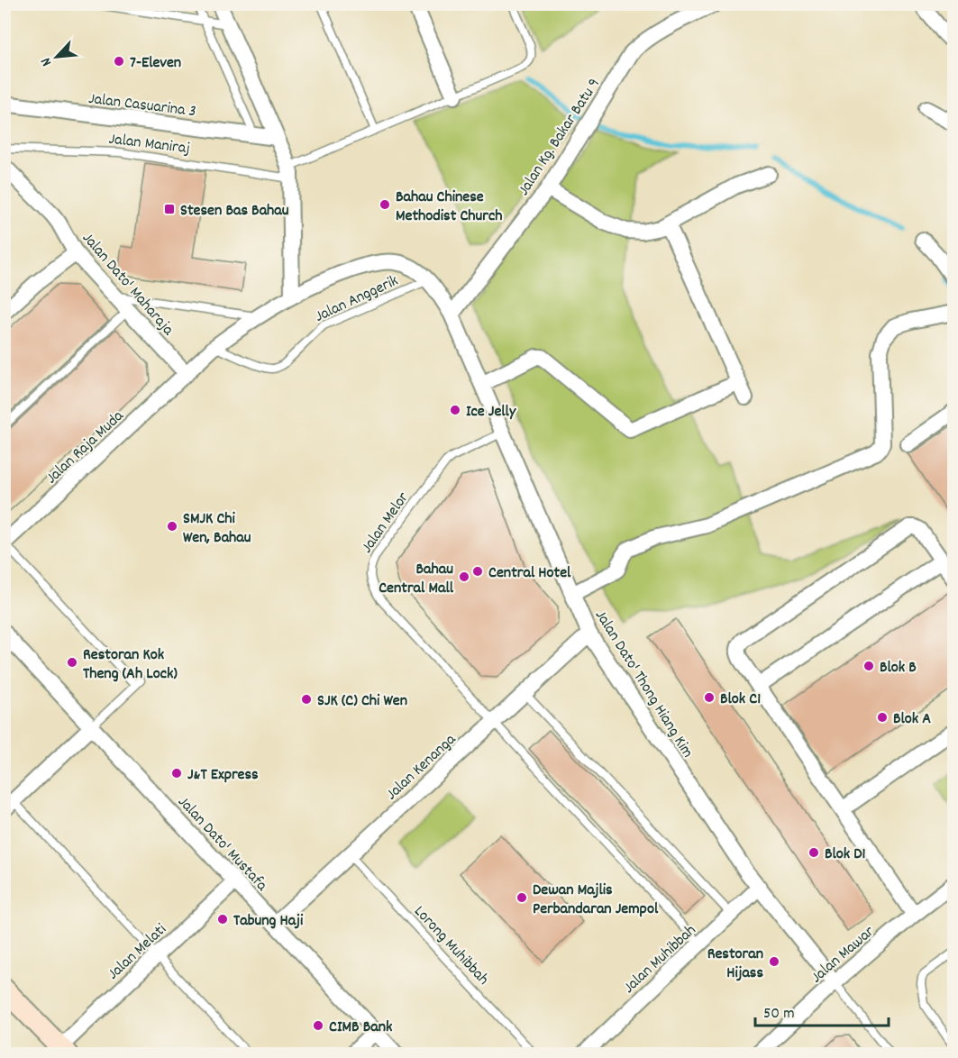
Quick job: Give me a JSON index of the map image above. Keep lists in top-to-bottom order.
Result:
{
  "streets": {
    "street": [
      "Jalan Casuarina 3",
      "Jalan Kg. Bakar Batu 9",
      "Jalan Dato' Maharaja",
      "Jalan Raja Muda",
      "Jalan Dato' Thong Hiang Kim",
      "Jalan Kenanga",
      "Jalan Dato' Mustafa",
      "Jalan Melati",
      "Jalan Mawar",
      "Jalan Muhibbah"
    ],
    "lane": [
      "Jalan Maniraj",
      "Jalan Anggerik",
      "Jalan Melor",
      "Lorong Muhibbah"
    ]
  },
  "crossings": [
    ["Jalan Kg. Bakar Batu 9", "Jalan Dato' Thong Hiang Kim"],
    ["Jalan Dato' Maharaja", "Jalan Raja Muda"],
    ["Jalan Anggerik", "Jalan Raja Muda"],
    ["Jalan Anggerik", "Jalan Dato' Thong Hiang Kim"],
    ["Jalan Raja Muda", "Jalan Dato' Thong Hiang Kim"],
    ["Jalan Melor", "Jalan Dato' Thong Hiang Kim"],
    ["Jalan Melor", "Jalan Kenanga"],
    ["Jalan Melor", "Jalan Muhibbah"],
    ["Jalan Dato' Thong Hiang Kim", "Jalan Kenanga"],
    ["Jalan Dato' Thong Hiang Kim", "Jalan Mawar"],
    ["Jalan Dato' Thong Hiang Kim", "Jalan Muhibbah"],
    ["Jalan Kenanga", "Jalan Dato' Mustafa"],
    ["Jalan Kenanga", "Lorong Muhibbah"],
    ["Jalan Dato' Mustafa", "Jalan Melati"]
  ],
  "places": {
    "other": [
      "7-Eleven",
      "Bahau Chinese Methodist Church",
      "Ice Jelly",
      "SMJK Chi Wen, Bahau",
      "Central Hotel",
      "Bahau Central Mall",
      "Restoran Kok Theng (Ah Lock)",
      "Blok B",
      "Blok C1",
      "SJK (C) Chi Wen",
      "Blok A",
      "J&T Express",
      "Blok D1",
      "Dewan Majlis Perbandaran Jempol",
      "Tabung Haji",
      "Restoran Hijass",
      "CIMB Bank"
    ],
    "transit": ["Stesen Bas Bahau"]
  },
  "scale_bar": "50 m",
  "north": "bottom left"
}
